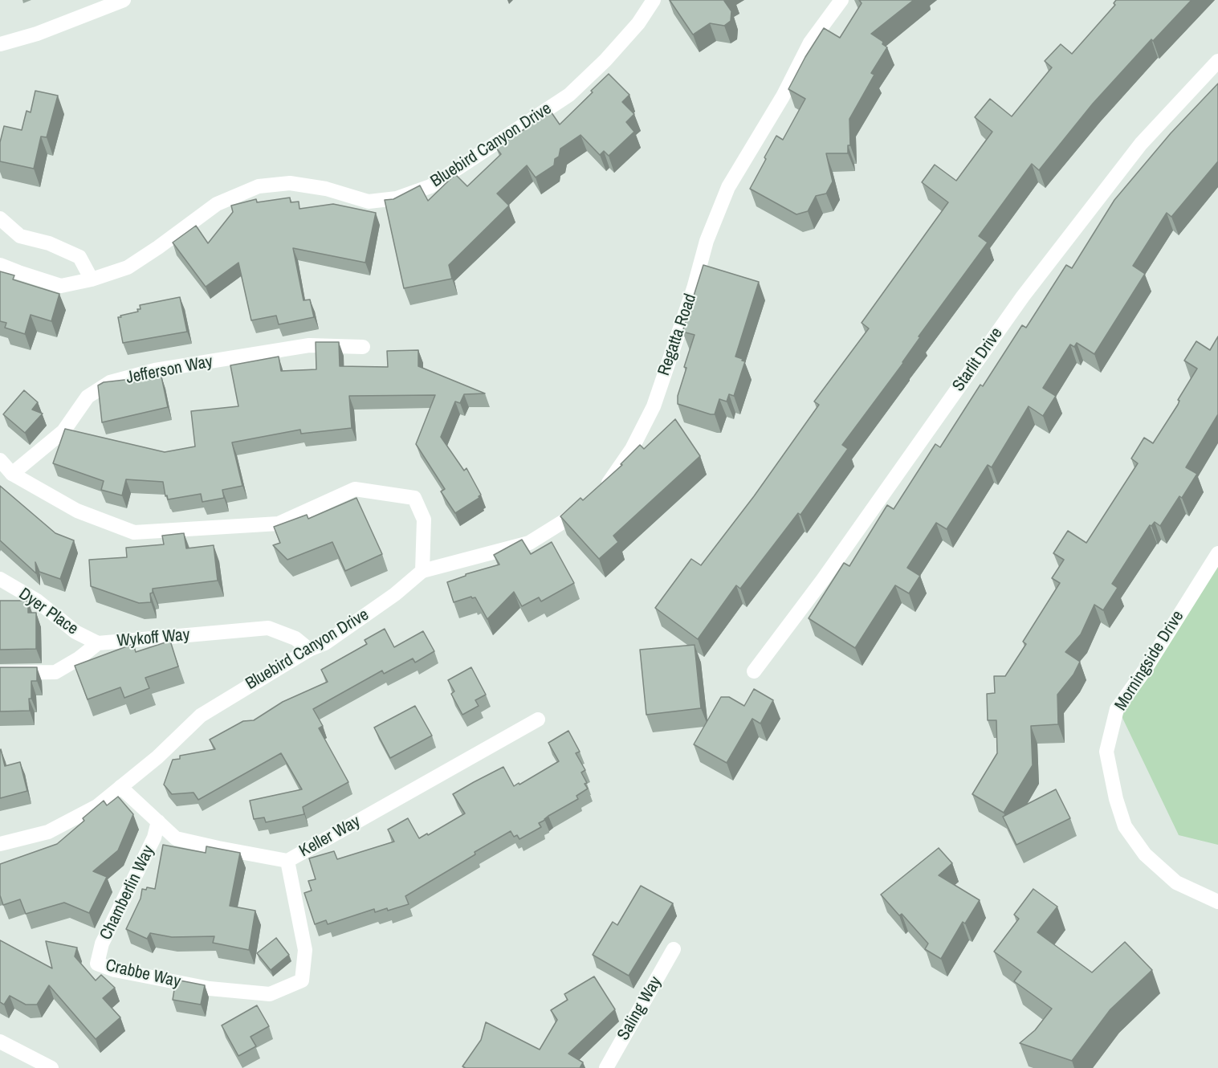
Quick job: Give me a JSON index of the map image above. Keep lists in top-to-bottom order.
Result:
{
  "streets": {
    "street": [
      "Bluebird Canyon Drive",
      "Regatta Road",
      "Starlit Drive",
      "Jefferson Way",
      "Dyer Place",
      "Wykoff Way",
      "Morningside Drive",
      "Keller Way",
      "Chamberlin Way",
      "Crabbe Way",
      "Saling Way"
    ]
  },
  "crossings": [
    ["Bluebird Canyon Drive", "Regatta Road"],
    ["Bluebird Canyon Drive", "Wykoff Way"],
    ["Bluebird Canyon Drive", "Keller Way"],
    ["Dyer Place", "Wykoff Way"],
    ["Keller Way", "Chamberlin Way"],
    ["Keller Way", "Crabbe Way"],
    ["Chamberlin Way", "Crabbe Way"]
  ]
}
